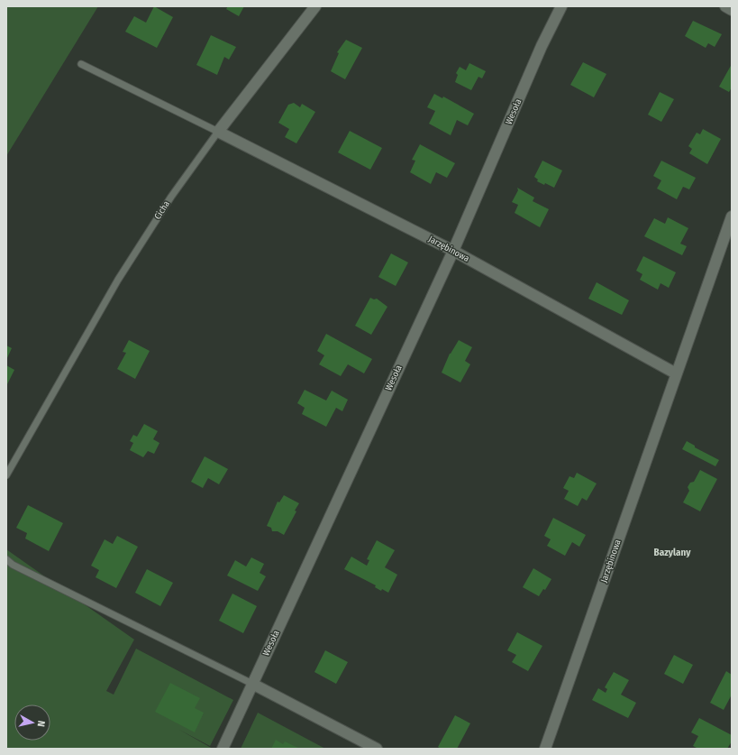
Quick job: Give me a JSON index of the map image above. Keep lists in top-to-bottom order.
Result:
{
  "streets": {
    "street": ["Wesoła", "Cicha", "Jarzębinowa"]
  },
  "crossings": [
    ["Wesoła", "Jarzębinowa"],
    ["Cicha", "Jarzębinowa"]
  ],
  "districts": ["Bazylany"],
  "north": "right"
}
